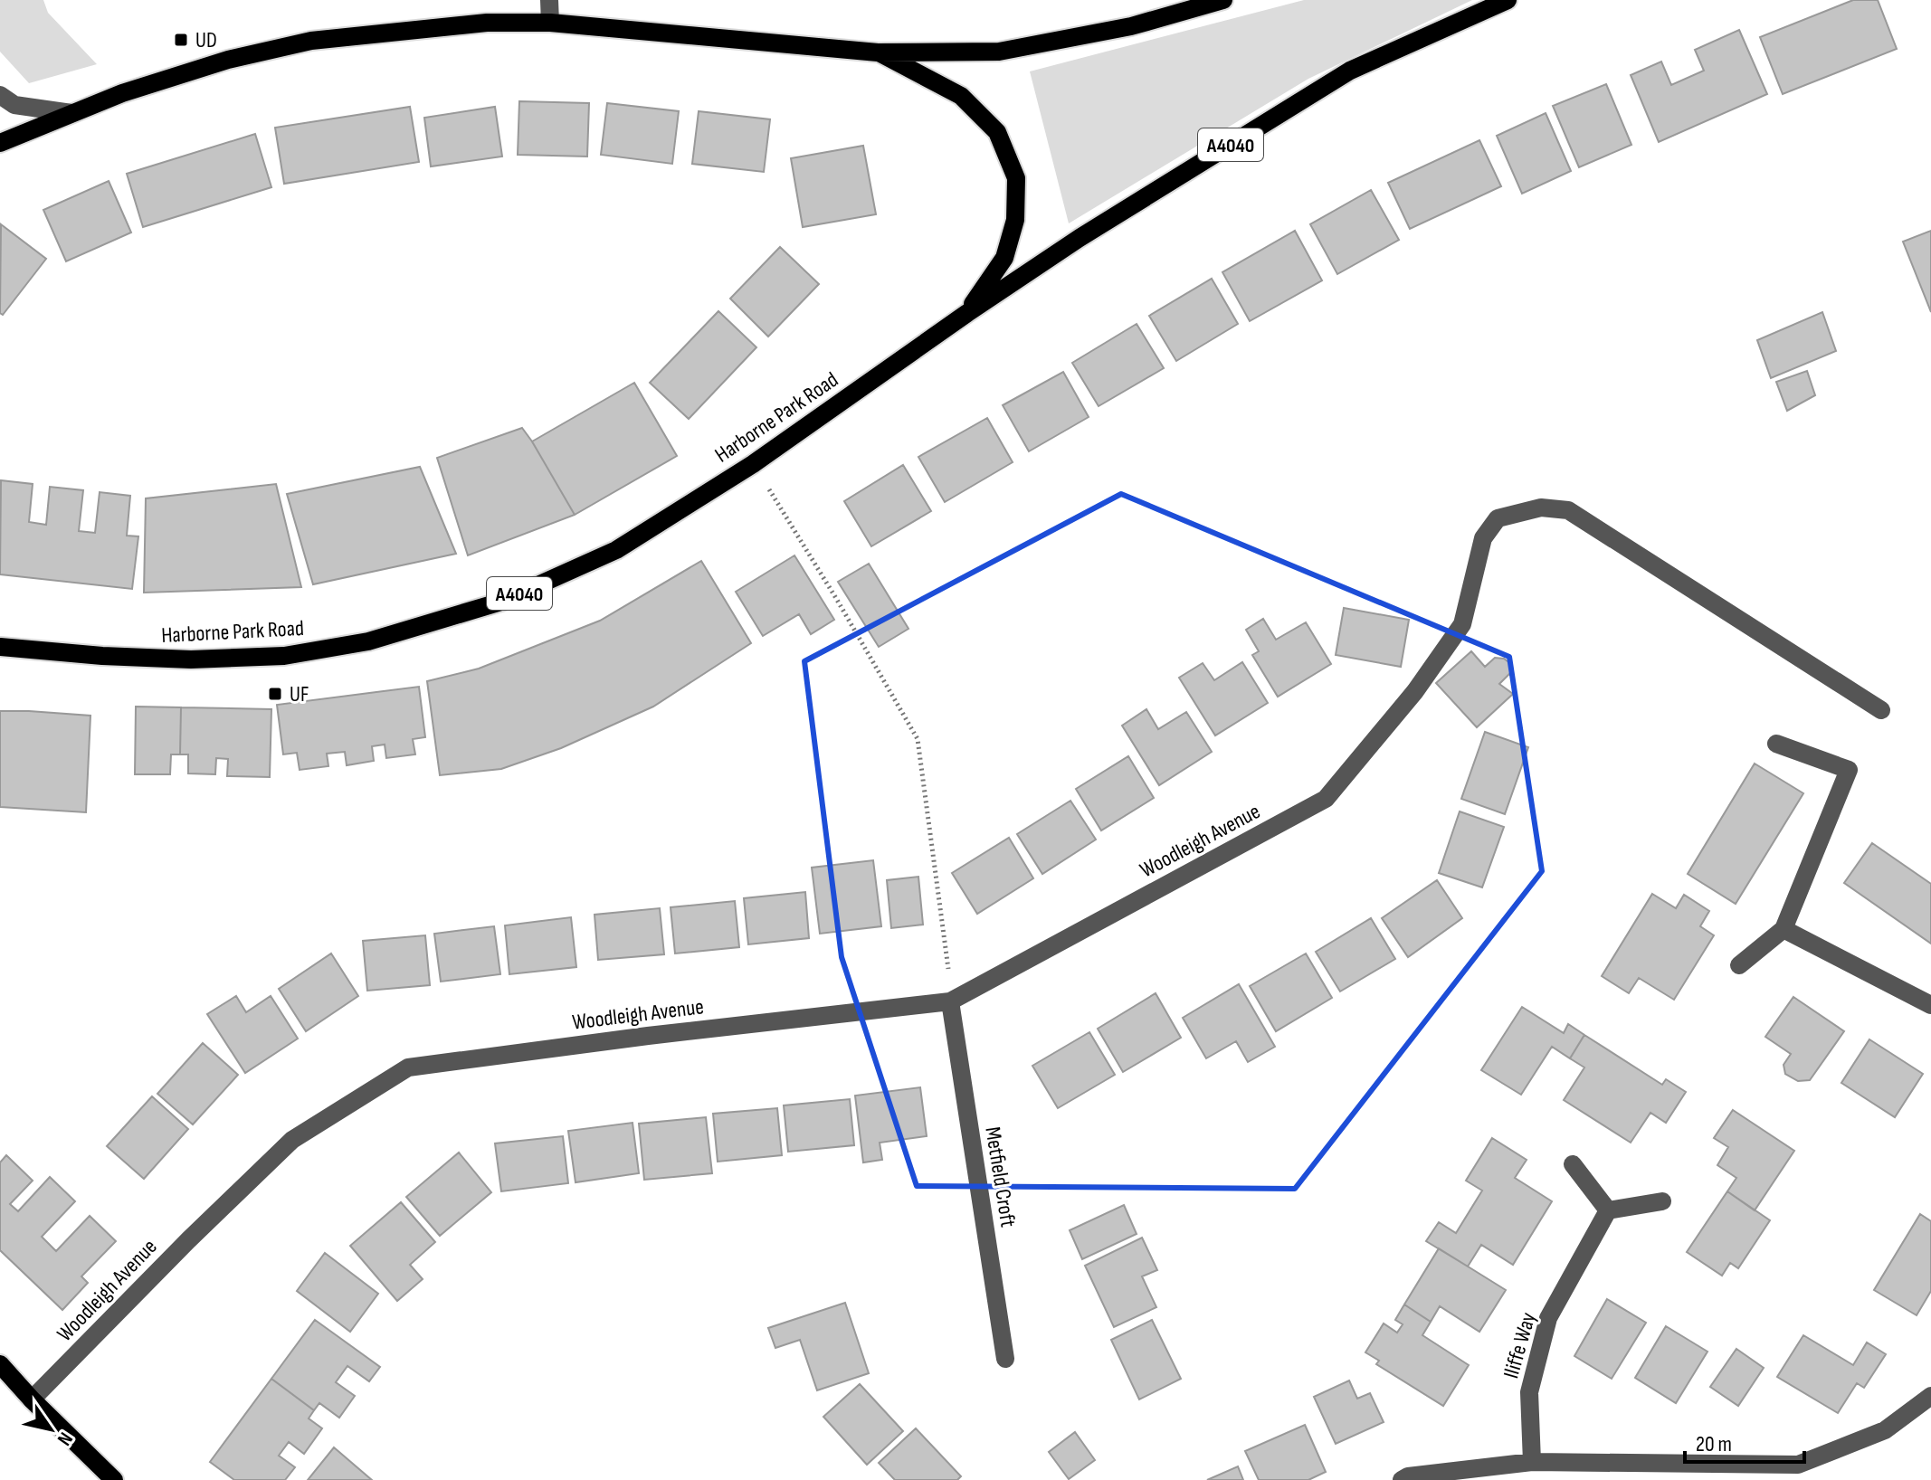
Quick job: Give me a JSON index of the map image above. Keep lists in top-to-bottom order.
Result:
{
  "streets": {
    "main road": ["A4040", "Harborne Park Road"],
    "street": ["Woodleigh Avenue", "Metfield Croft", "Iliffe Way"]
  },
  "crossings": [
    ["Woodleigh Avenue", "Metfield Croft"]
  ],
  "places": {
    "transit": ["UD", "UF"]
  },
  "scale_bar": "20 m",
  "north": "bottom right"
}
